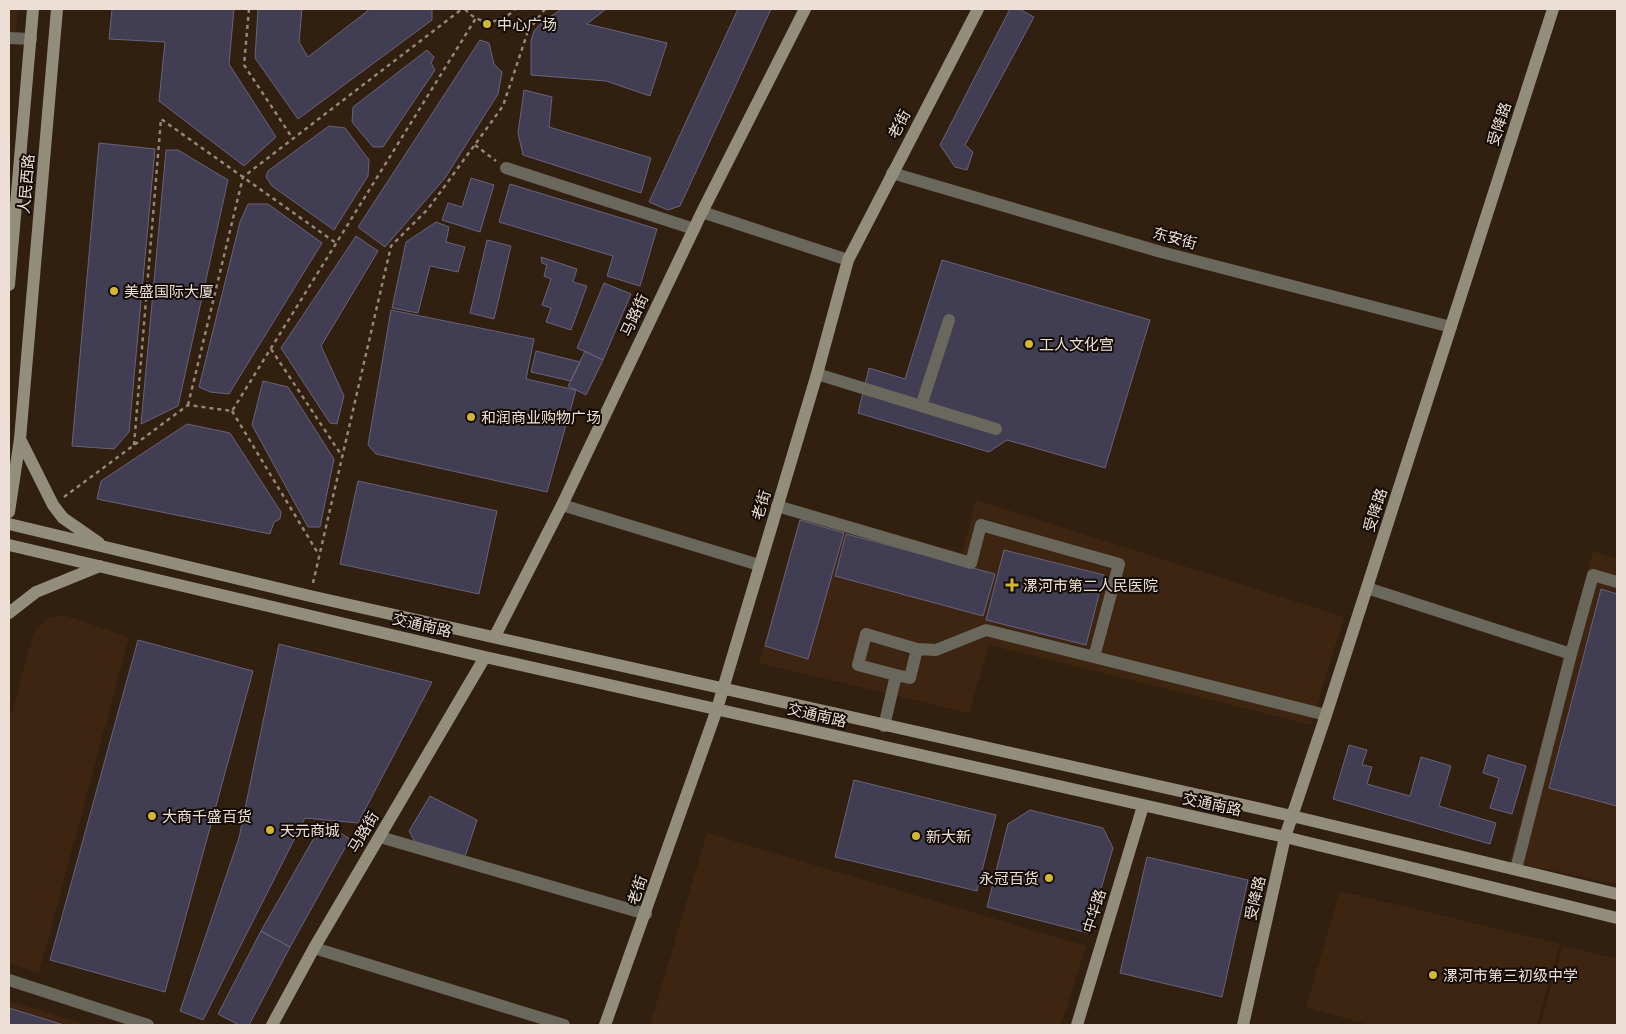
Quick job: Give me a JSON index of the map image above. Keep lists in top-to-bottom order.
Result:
{
  "streets": {
    "main road": [
      "老街",
      "受降路",
      "人民西路",
      "马路街",
      "交通南路",
      "中华路"
    ],
    "street": ["东安街"]
  },
  "crossings": [
    ["老街", "东安街"],
    ["老街", "交通南路"],
    ["受降路", "东安街"],
    ["受降路", "交通南路"],
    ["马路街", "交通南路"],
    ["交通南路", "中华路"]
  ],
  "places": {
    "other": [
      "中心广场",
      "美盛国际大厦",
      "工人文化宫",
      "和润商业购物广场",
      "大商千盛百货",
      "天元商城",
      "新大新",
      "永冠百货",
      "漯河市第三初级中学"
    ],
    "health": ["漯河市第二人民医院"]
  }
}
